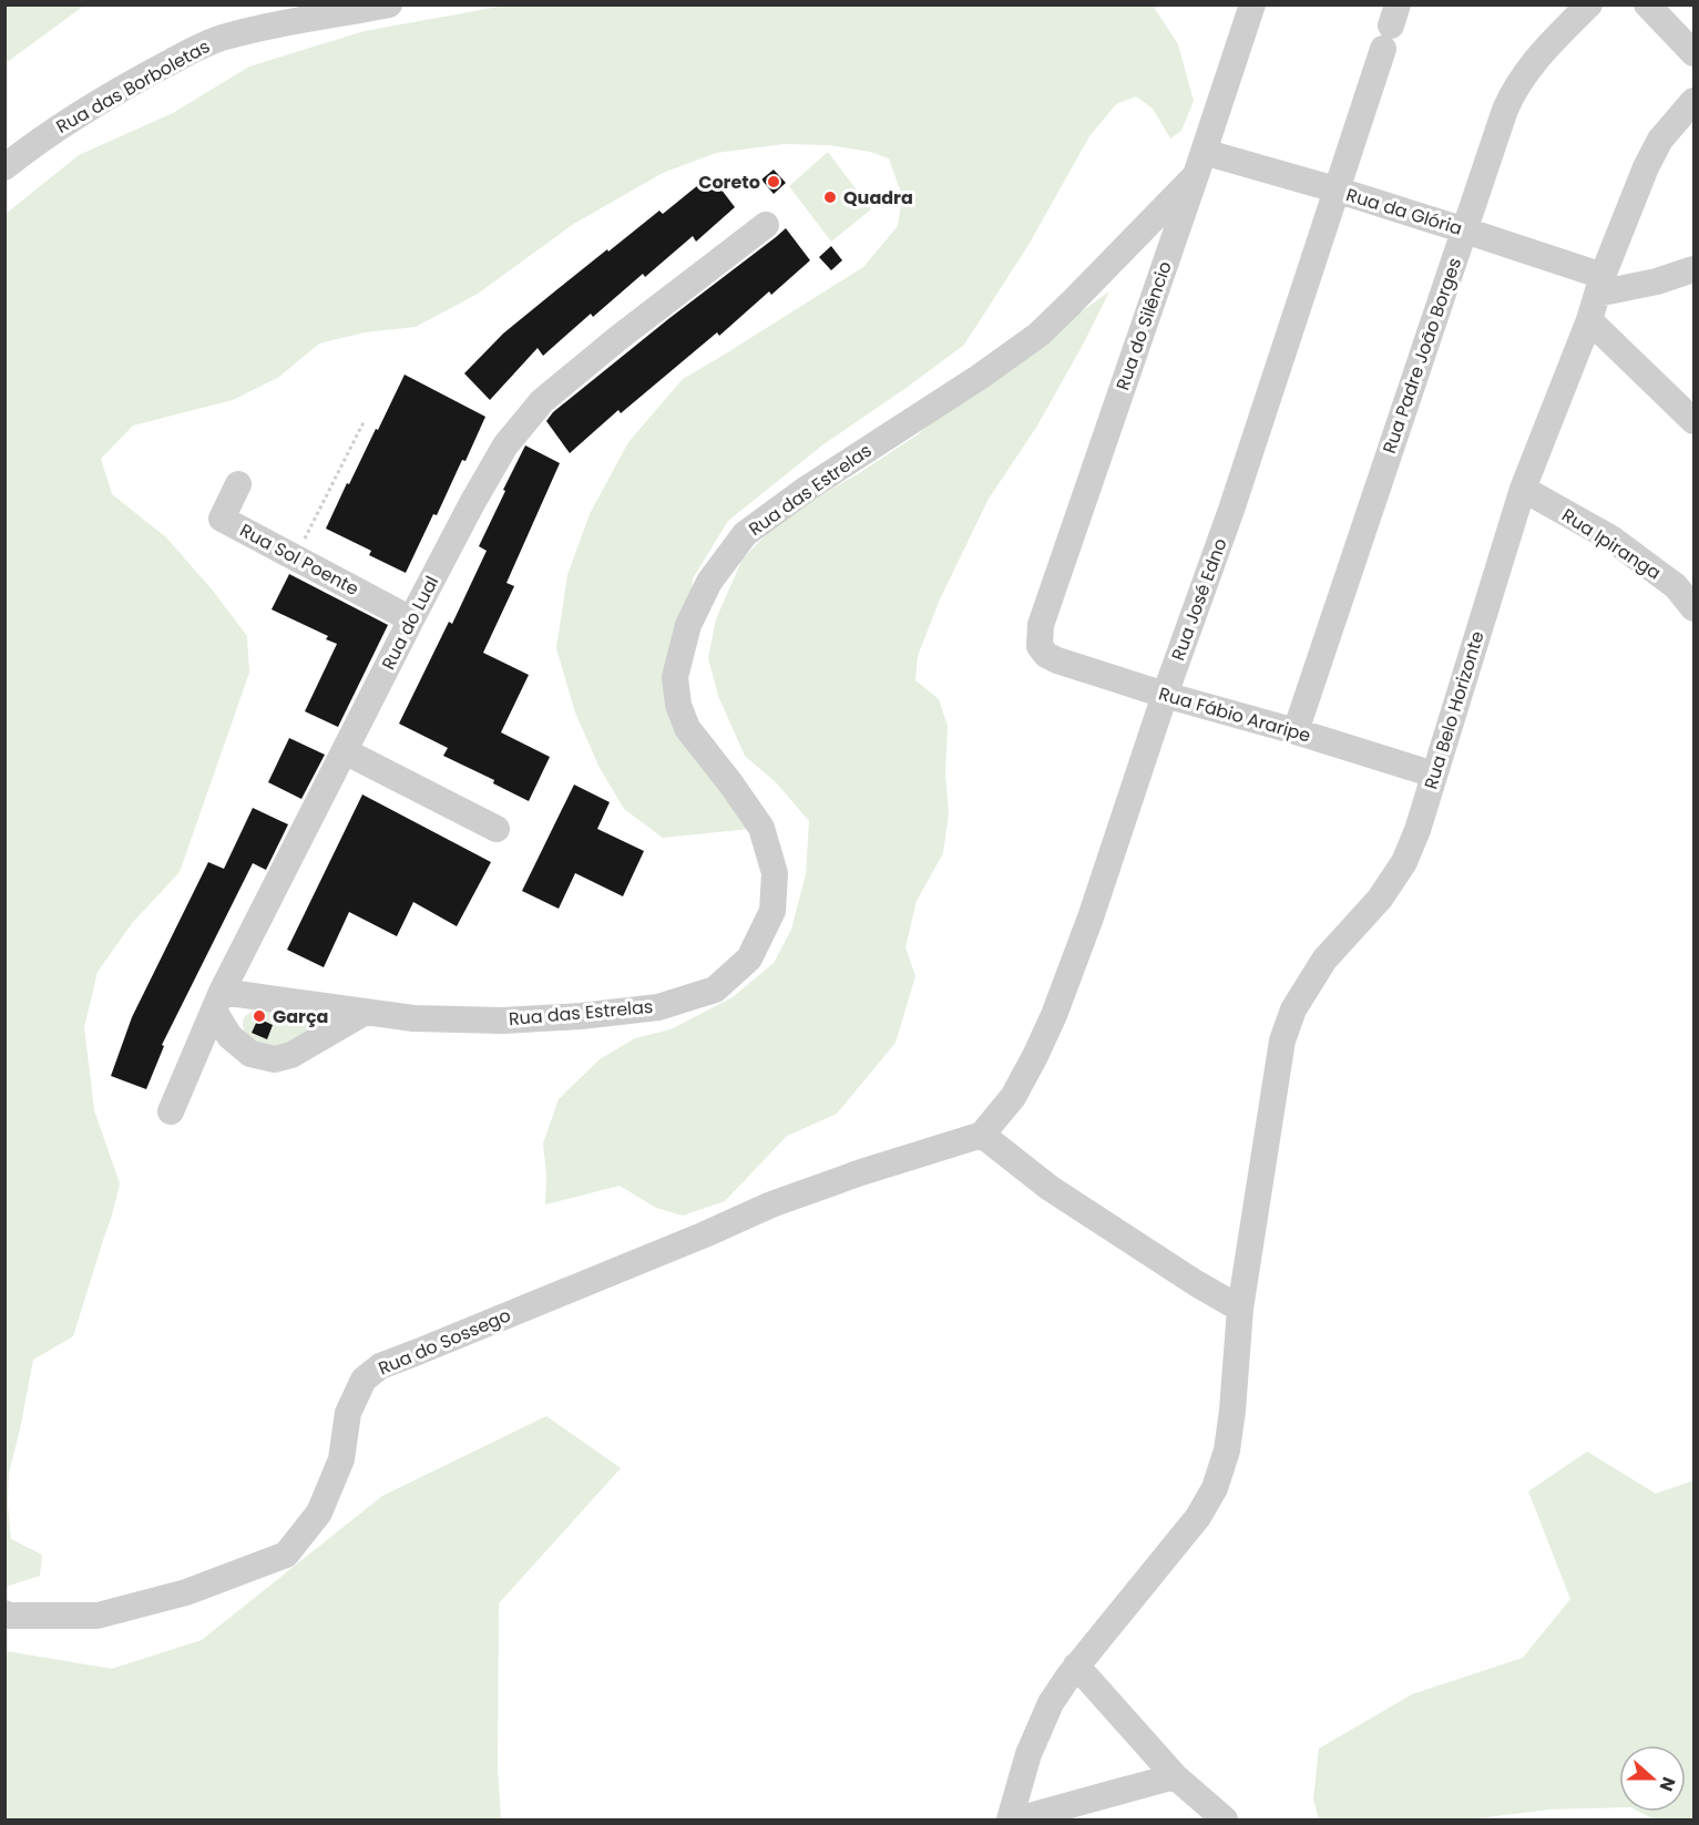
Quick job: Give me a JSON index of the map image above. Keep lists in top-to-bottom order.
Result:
{
  "streets": {
    "street": [
      "Rua das Borboletas",
      "Rua da Glória",
      "Rua do Silêncio",
      "Rua Padre João Borges",
      "Rua das Estrelas",
      "Rua Ipiranga",
      "Rua Sol Poente",
      "Rua José Edno",
      "Rua do Lual",
      "Rua Belo Horizonte",
      "Rua Fábio Araripe",
      "Rua do Sossego"
    ]
  },
  "crossings": [
    ["Rua da Glória", "Rua do Silêncio"],
    ["Rua da Glória", "Rua Padre João Borges"],
    ["Rua da Glória", "Rua das Estrelas"],
    ["Rua da Glória", "Rua José Edno"],
    ["Rua da Glória", "Rua Belo Horizonte"],
    ["Rua do Silêncio", "Rua das Estrelas"],
    ["Rua do Silêncio", "Rua Fábio Araripe"],
    ["Rua Padre João Borges", "Rua Fábio Araripe"],
    ["Rua das Estrelas", "Rua do Lual"],
    ["Rua Ipiranga", "Rua Belo Horizonte"],
    ["Rua Sol Poente", "Rua do Lual"],
    ["Rua José Edno", "Rua Fábio Araripe"],
    ["Rua José Edno", "Rua do Sossego"],
    ["Rua Belo Horizonte", "Rua Fábio Araripe"]
  ],
  "places": ["Coreto", "Quadra", "Garça"],
  "north": "right"
}
